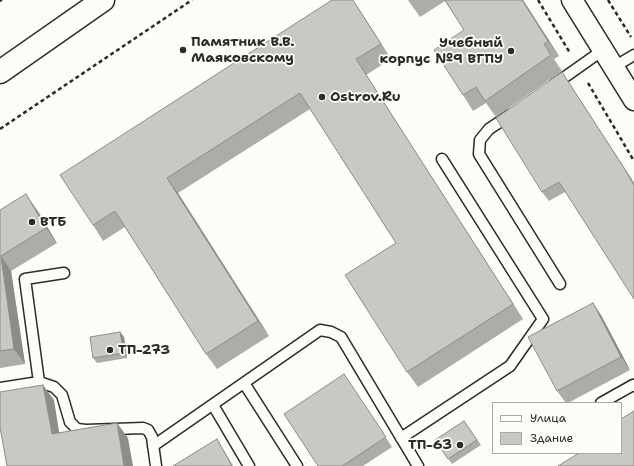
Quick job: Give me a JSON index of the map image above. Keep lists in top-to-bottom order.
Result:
{
  "places": [
    "Памятник В.В. Маяковскому",
    "Учебный корпус №9 ВГПУ",
    "Ostrov.Ru",
    "ВТБ",
    "ТП-273",
    "ТП-63"
  ],
  "legend": ["Улица", "Здание"]
}
